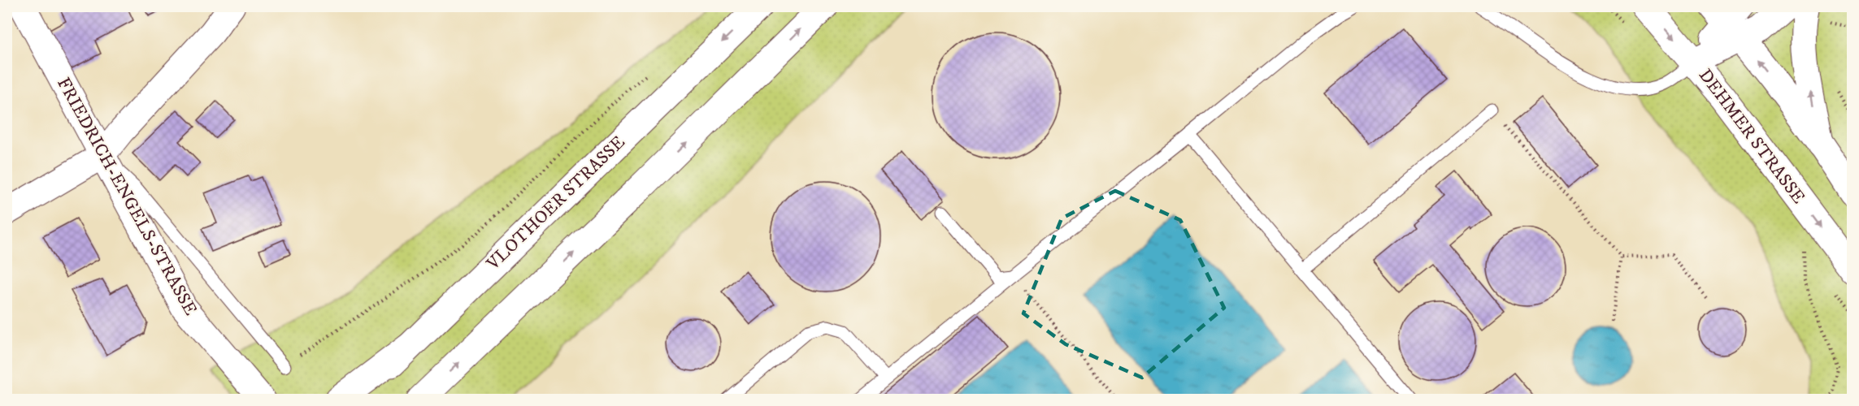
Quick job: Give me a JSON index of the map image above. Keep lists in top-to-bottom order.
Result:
{
  "streets": {
    "main road": ["DEHMER STRASSE", "VLOTHOER STRASSE"],
    "street": ["FRIEDRICH-ENGELS-STRASSE"]
  }
}
